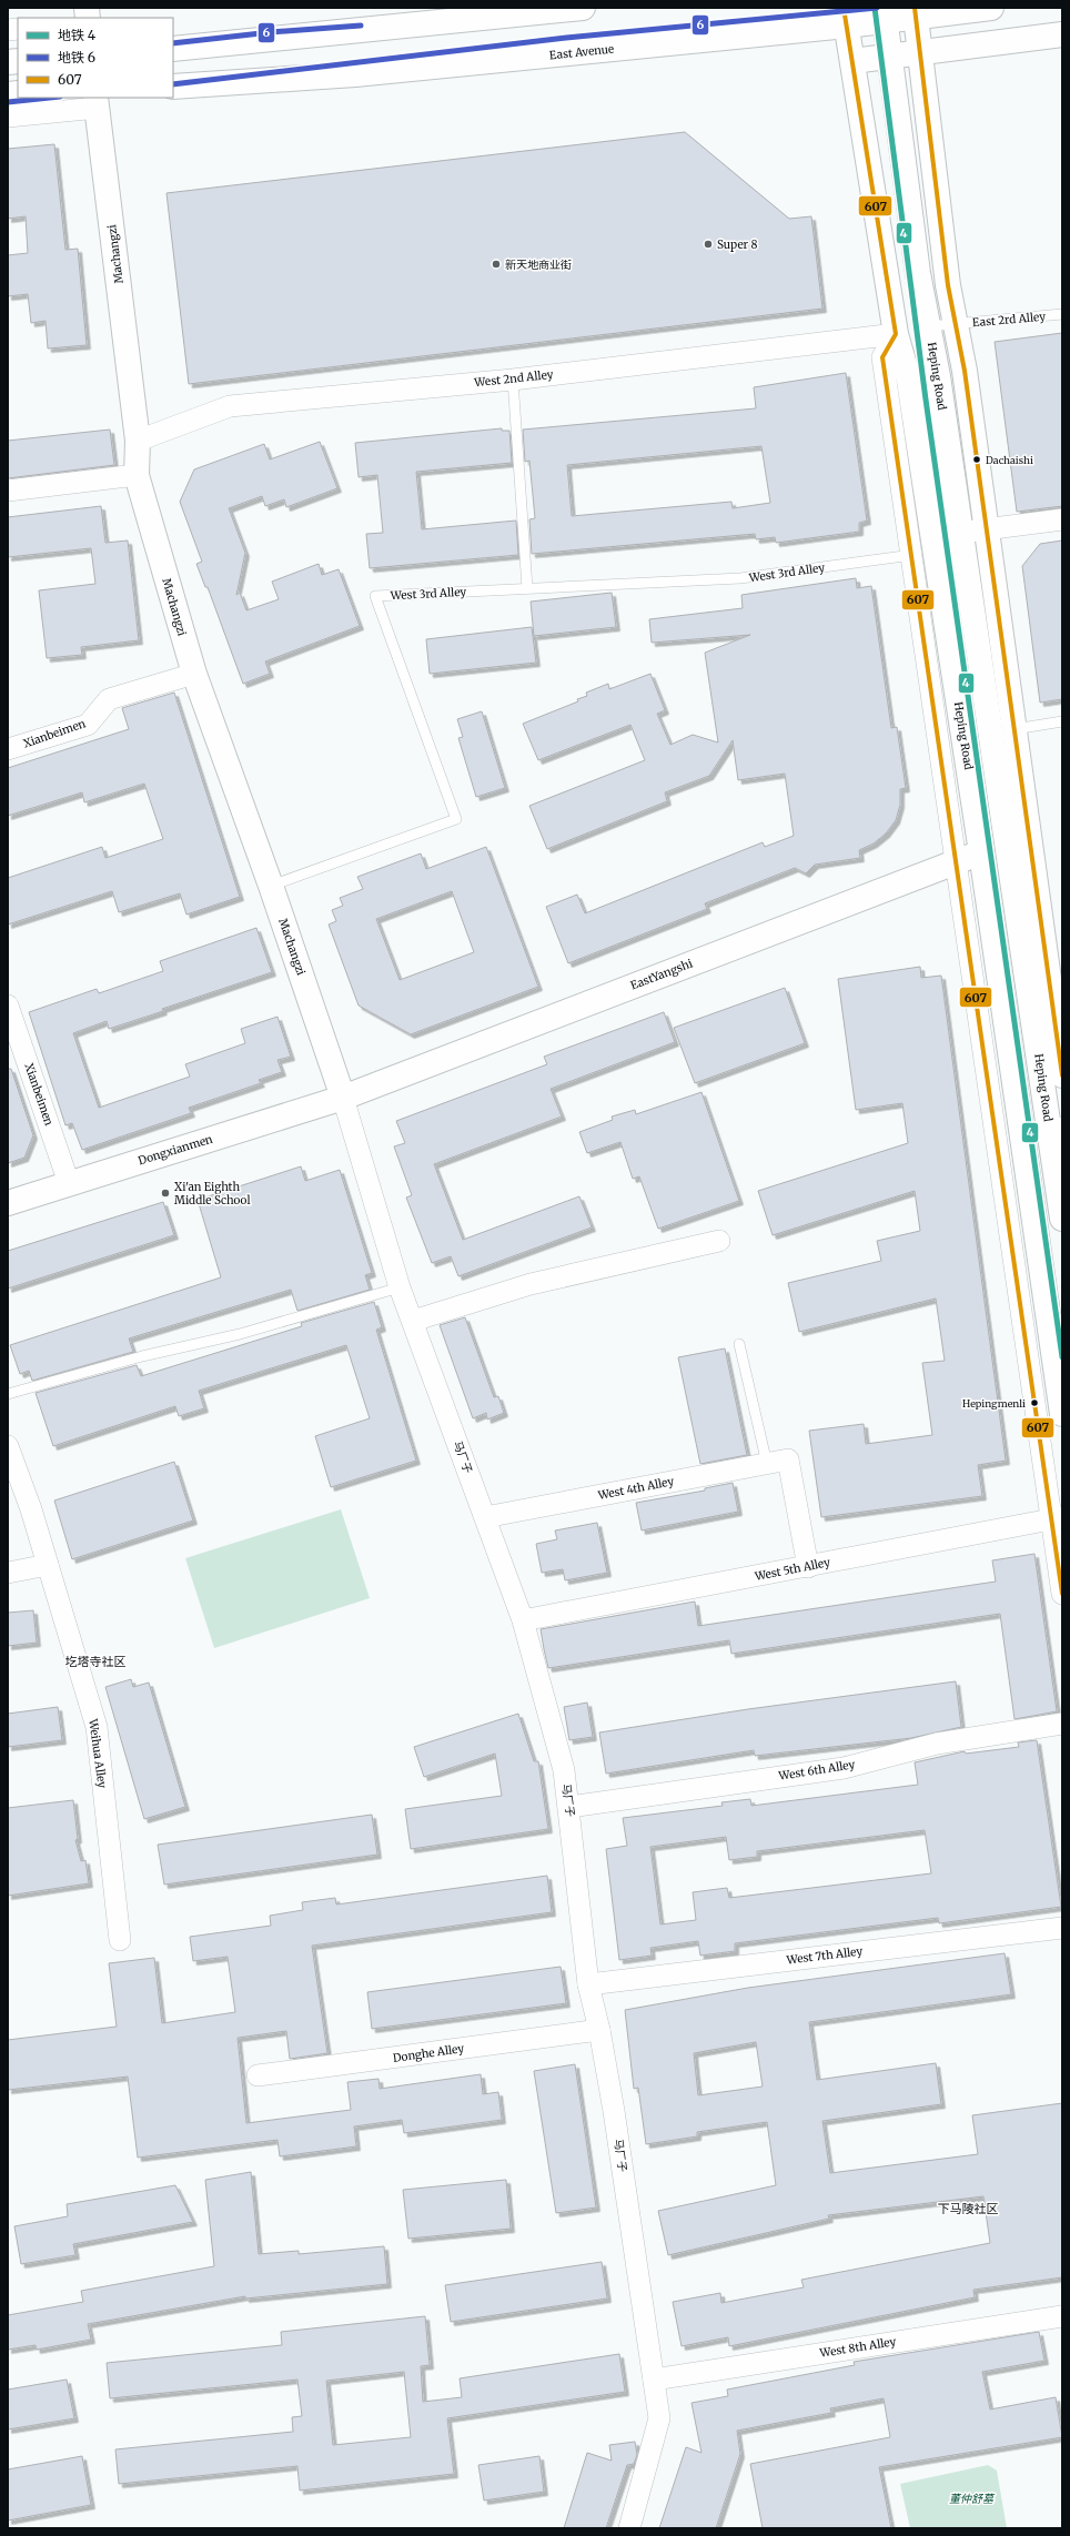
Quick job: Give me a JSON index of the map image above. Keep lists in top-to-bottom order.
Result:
{
  "streets": {
    "main road": [
      "East Avenue",
      "Machangzi",
      "Heping Road",
      "EastYangshi",
      "Dongxianmen"
    ],
    "street": [
      "West 2nd Alley",
      "Xianbeimen",
      "马厂子",
      "West 4th Alley",
      "West 5th Alley",
      "Weihua Alley",
      "West 6th Alley",
      "West 7th Alley",
      "Donghe Alley",
      "West 8th Alley"
    ],
    "lane": ["East 2rd Alley", "West 3rd Alley"]
  },
  "crossings": [
    ["East Avenue", "Heping Road"],
    ["Machangzi", "West 2nd Alley"],
    ["Machangzi", "West 3rd Alley"],
    ["Machangzi", "Xianbeimen"],
    ["Machangzi", "EastYangshi"],
    ["Machangzi", "Dongxianmen"],
    ["Machangzi", "马厂子"],
    ["East 2rd Alley", "Heping Road"],
    ["Heping Road", "West 2nd Alley"],
    ["Heping Road", "EastYangshi"],
    ["Xianbeimen", "Dongxianmen"],
    ["EastYangshi", "Dongxianmen"],
    ["EastYangshi", "马厂子"],
    ["Dongxianmen", "马厂子"],
    ["马厂子", "West 4th Alley"],
    ["马厂子", "West 5th Alley"],
    ["马厂子", "West 6th Alley"],
    ["马厂子", "West 7th Alley"],
    ["马厂子", "Donghe Alley"],
    ["马厂子", "West 8th Alley"],
    ["West 4th Alley", "West 5th Alley"]
  ],
  "districts": ["圪塔寺社区", "下马陵社区"],
  "parks": ["董仲舒墓"],
  "places": [
    "Super 8",
    "新天地商业街",
    "Dachaishi",
    "Xi'an Eighth Middle School",
    "Hepingmenli"
  ],
  "lines": ["metro line 4", "metro line 6", "transit line 607"],
  "legend": ["地铁 4", "地铁 6", "607"]
}
